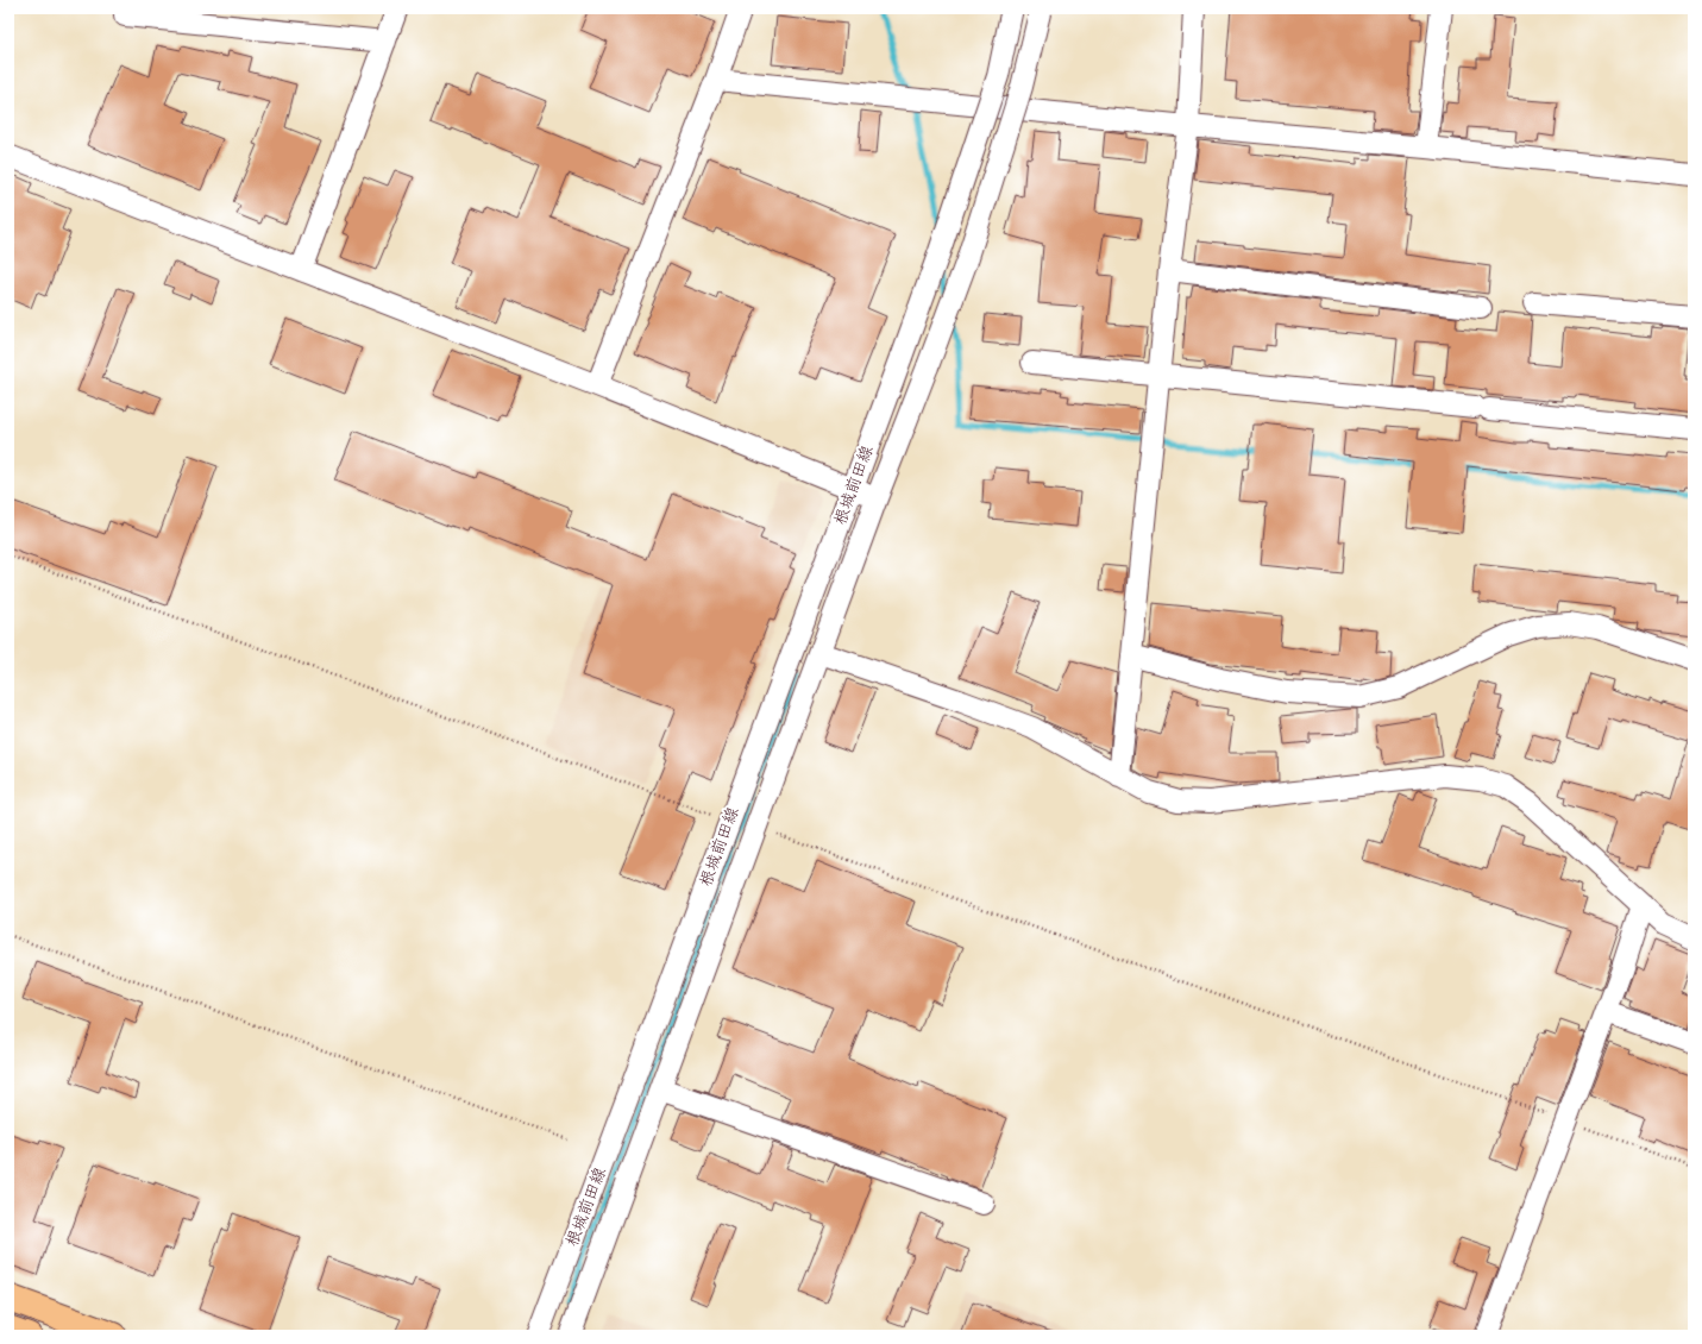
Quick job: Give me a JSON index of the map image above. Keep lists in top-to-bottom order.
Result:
{
  "streets": {
    "street": ["根城前田線"]
  }
}
